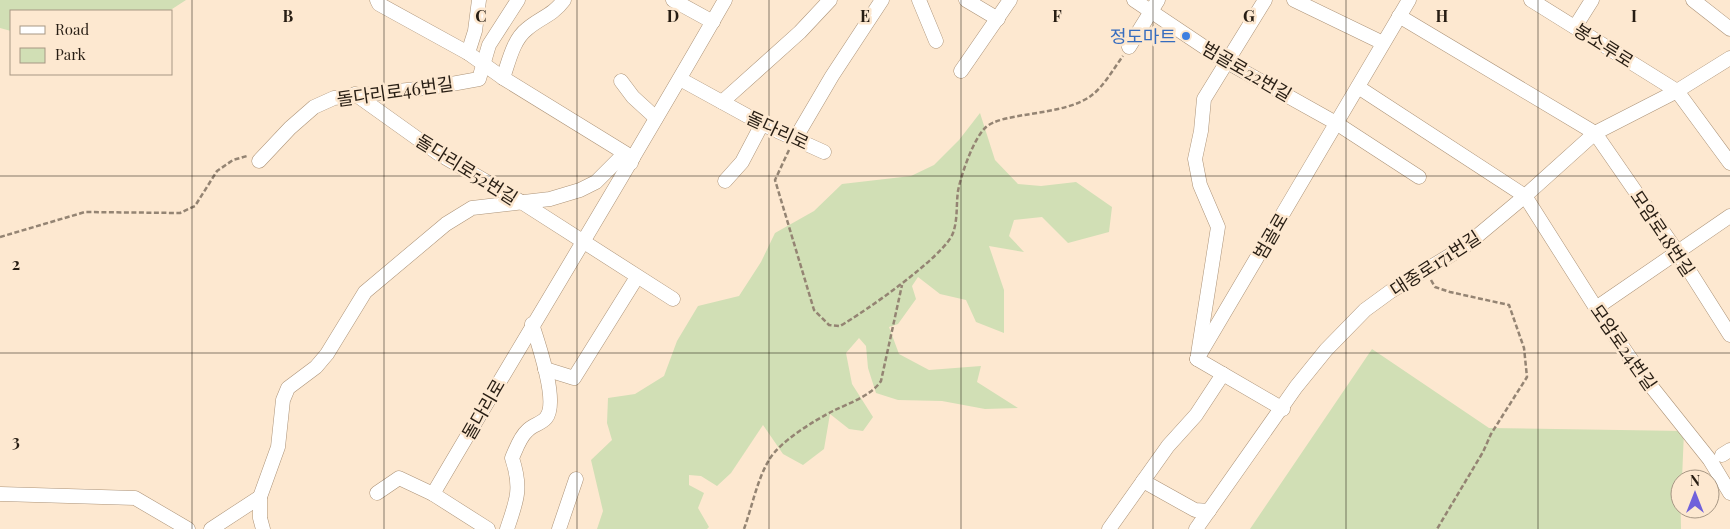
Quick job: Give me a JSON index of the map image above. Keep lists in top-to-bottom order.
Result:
{
  "streets": {
    "street": [
      "봉소루로",
      "범골로22번길",
      "돌다리로46번길",
      "돌다리로",
      "돌다리로52번길",
      "모암로18번길",
      "범골로",
      "대종로171번길",
      "모암로24번길"
    ]
  },
  "crossings": [
    ["봉소루로", "대종로171번길"],
    ["범골로22번길", "범골로"],
    ["돌다리로46번길", "돌다리로"],
    ["돌다리로46번길", "돌다리로52번길"],
    ["돌다리로", "돌다리로52번길"],
    ["모암로18번길", "대종로171번길"],
    ["대종로171번길", "모암로24번길"]
  ],
  "places": ["정도마트"],
  "legend": ["Road", "Park"],
  "north": "top",
  "grid": {
    "columns": [
      "B",
      "C",
      "D",
      "E",
      "F",
      "G",
      "H",
      "I"
    ],
    "rows": ["2", "3"]
  }
}
